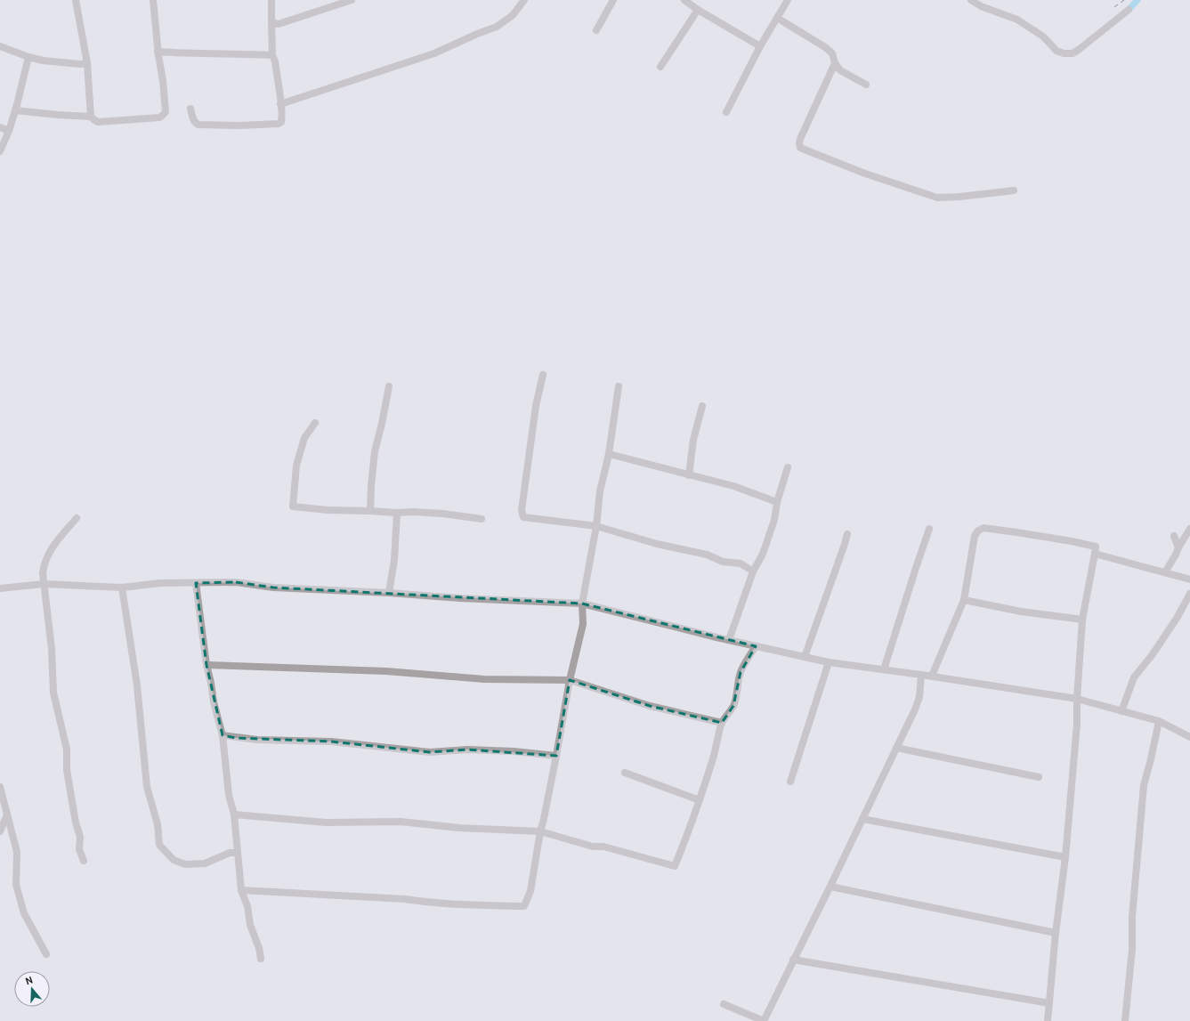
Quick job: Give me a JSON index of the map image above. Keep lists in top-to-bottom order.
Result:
{
  "north": "top"
}
